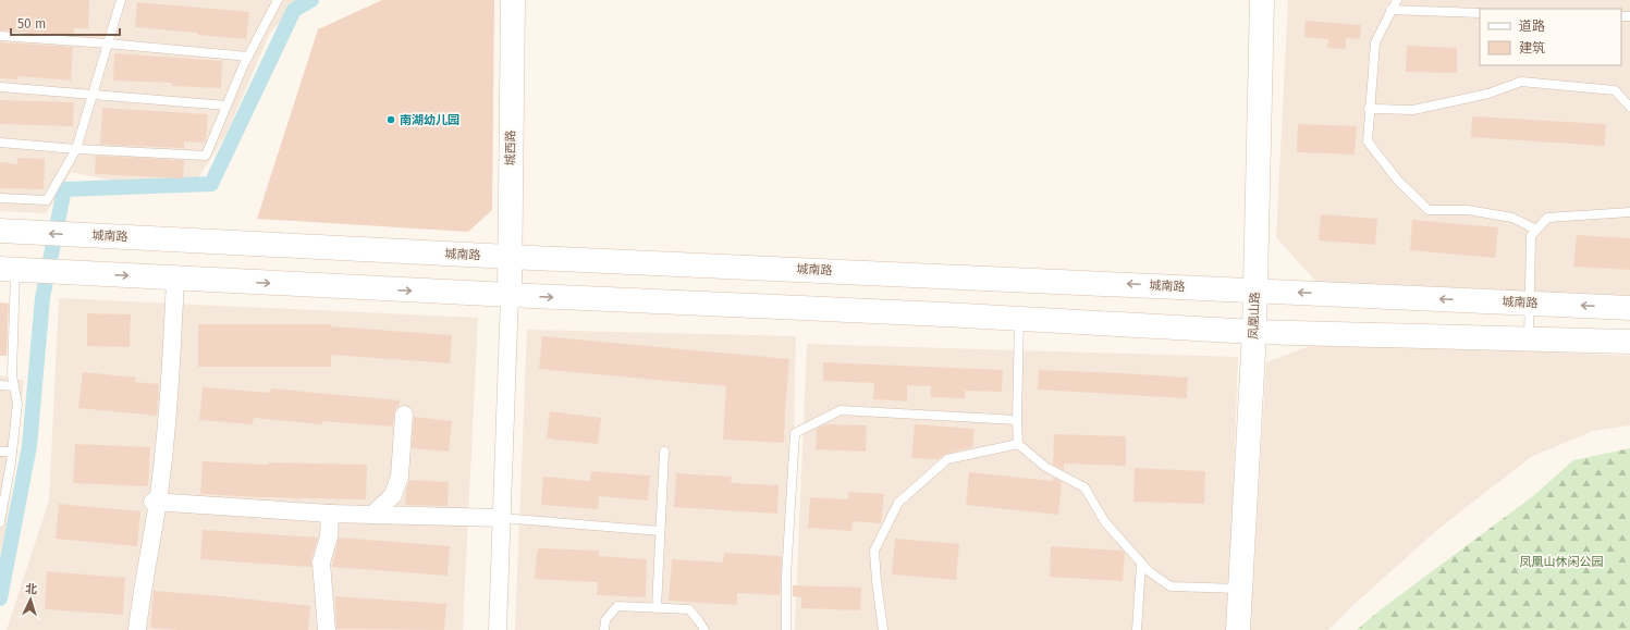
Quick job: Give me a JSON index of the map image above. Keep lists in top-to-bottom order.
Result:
{
  "streets": {
    "main road": ["城西路", "城南路", "凤凰山路"]
  },
  "crossings": [
    ["城西路", "城南路"],
    ["城南路", "凤凰山路"]
  ],
  "parks": ["凤凰山休闲公园"],
  "places": ["南湖幼儿园"],
  "legend": ["道路", "建筑"],
  "scale_bar": "50 m",
  "north": "top"
}
